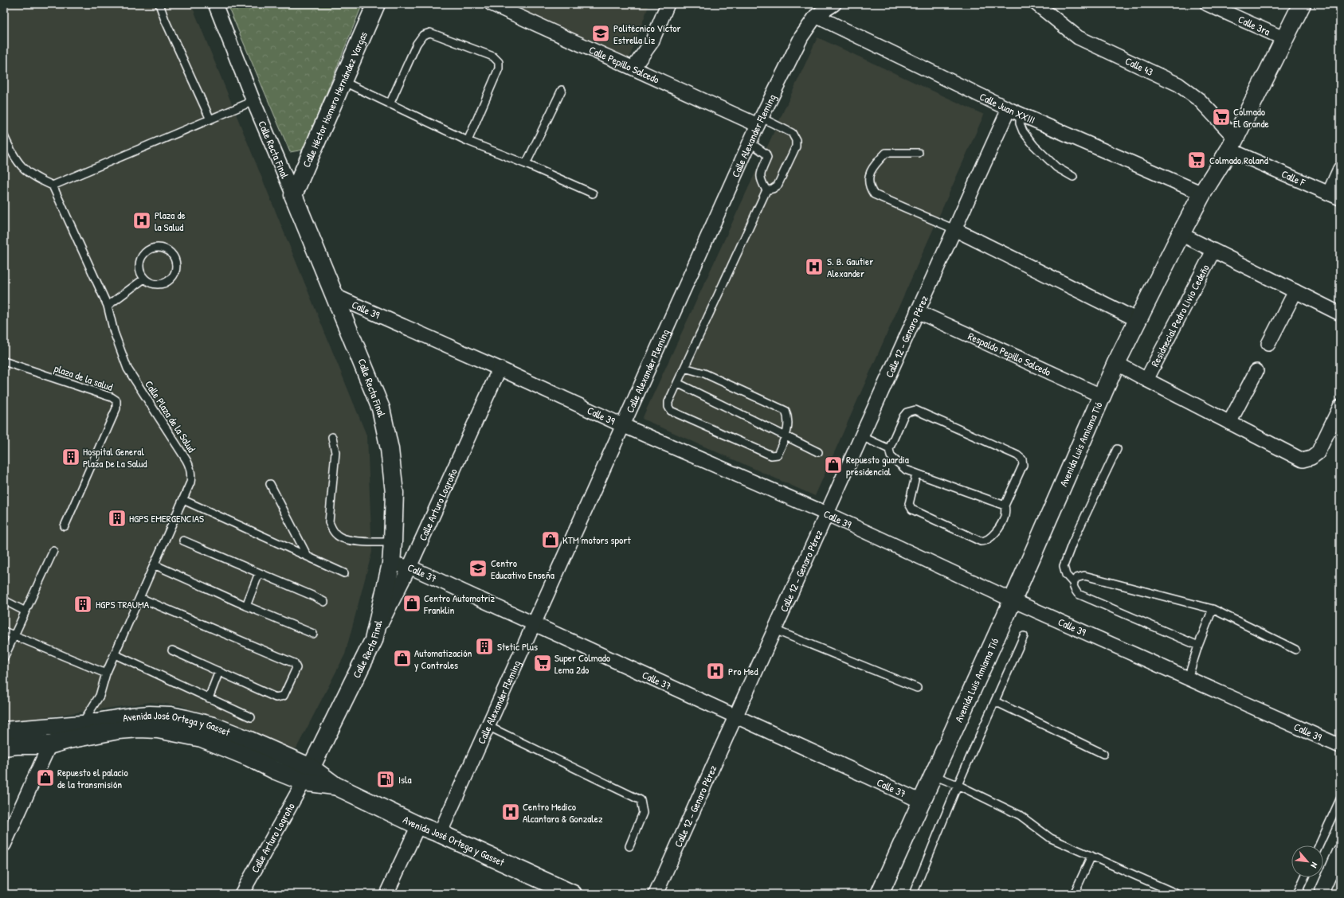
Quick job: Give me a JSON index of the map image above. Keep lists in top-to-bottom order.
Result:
{
  "streets": {
    "main road": [
      "Calle Héctor Homero Hernández Vargas",
      "Calle Recta Final",
      "Avenida Luis Amiama Tió",
      "Avenida José Ortega y Gasset"
    ],
    "street": [
      "Calle 3ra",
      "Calle Pepillo Salcedo",
      "Calle 43",
      "Calle Juan XXIII",
      "Calle Alexander Fleming",
      "Calle F",
      "Calle 39",
      "Residnecial Pedro Livio Cedeño",
      "Calle 12 - Genaro Pérez",
      "Respaldo Pepillo Salcedo",
      "Calle Arturo Logroño",
      "Calle 37"
    ],
    "lane": ["plaza de la salud", "Calle Plaza de la Salud"]
  },
  "crossings": [
    ["Calle 3ra", "Avenida Luis Amiama Tió"],
    ["Calle Pepillo Salcedo", "Calle Alexander Fleming"],
    ["Calle 43", "Calle F"],
    ["Calle 43", "Avenida Luis Amiama Tió"],
    ["Calle Héctor Homero Hernández Vargas", "Calle Recta Final"],
    ["Calle Juan XXIII", "Calle Alexander Fleming"],
    ["Calle Juan XXIII", "Calle 12 - Genaro Pérez"],
    ["Calle Juan XXIII", "Avenida Luis Amiama Tió"],
    ["Calle Alexander Fleming", "Calle 39"],
    ["Calle Alexander Fleming", "Calle 37"],
    ["Calle Alexander Fleming", "Avenida José Ortega y Gasset"],
    ["Calle Recta Final", "Calle 39"],
    ["Calle Recta Final", "Calle Arturo Logroño"],
    ["Calle Recta Final", "Calle 37"],
    ["Calle Recta Final", "Avenida José Ortega y Gasset"],
    ["Calle F", "Avenida Luis Amiama Tió"],
    ["Calle 39", "Calle 12 - Genaro Pérez"],
    ["Calle 39", "Avenida Luis Amiama Tió"],
    ["Calle 39", "Calle Arturo Logroño"],
    ["Calle 12 - Genaro Pérez", "Respaldo Pepillo Salcedo"],
    ["Calle 12 - Genaro Pérez", "Calle 37"],
    ["Respaldo Pepillo Salcedo", "Avenida Luis Amiama Tió"],
    ["Calle Plaza de la Salud", "Avenida José Ortega y Gasset"],
    ["Avenida Luis Amiama Tió", "Calle 37"],
    ["Calle Arturo Logroño", "Calle 37"],
    ["Calle Arturo Logroño", "Avenida José Ortega y Gasset"]
  ],
  "places": {
    "school or university": ["Politécnico Víctor Estrella Liz", "Centro Educativo Enseña"],
    "supermarket": ["Colmado El Grande", "Colmado Roland", "Super Colmado Lema 2do"],
    "hospital": [
      "Plaza de la Salud",
      "S. B. Gautier Alexander",
      "Pro Med",
      "Centro Medico Alcantara & Gonzalez"
    ],
    "building": [
      "Hospital General Plaza De La Salud",
      "HGPS EMERGENCIAS",
      "HGPS TRAUMA",
      "Stetic Plus"
    ],
    "shop": [
      "Repuesto guardia presidencial",
      "KTM motors sport",
      "Centro Automotriz Franklin",
      "Automatización y Controles",
      "Repuesto el palacio de la transmisión"
    ],
    "fuel station": ["Isla"]
  },
  "north": "bottom right"
}
